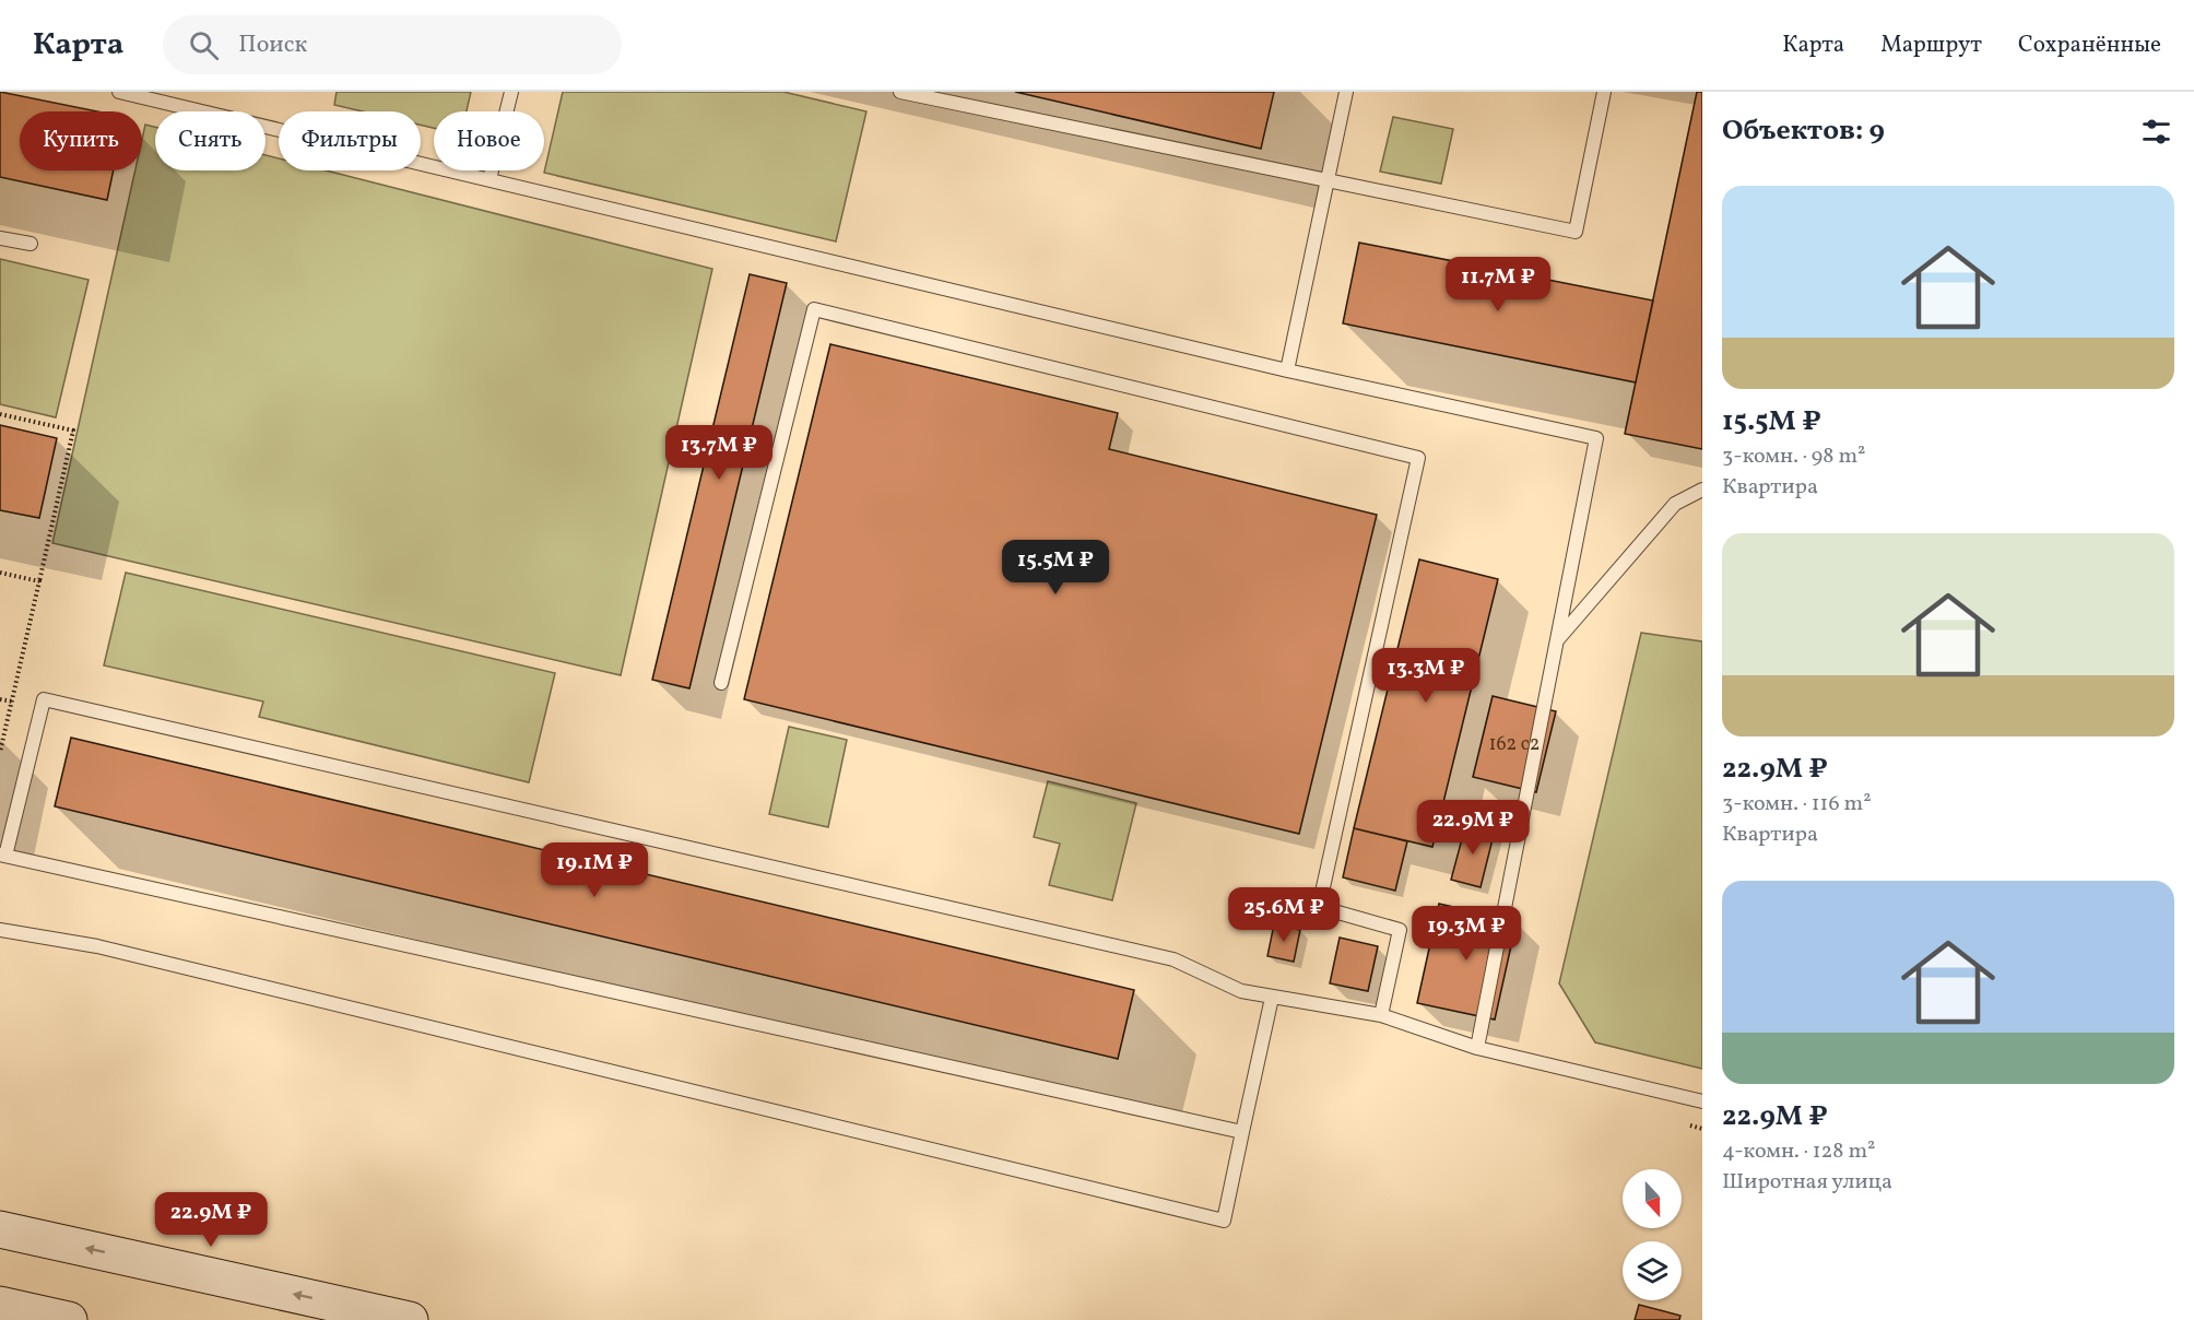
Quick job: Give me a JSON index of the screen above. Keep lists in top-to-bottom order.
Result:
{
  "house_numbers": ["162 с2"],
  "north": "bottom",
  "page": {
    "header": "Карта",
    "search": "Поиск",
    "nav": ["Карта", "Маршрут", "Сохранённые"],
    "heading": "Объектов: 9",
    "chip": [
      "Купить",
      "Снять",
      "Фильтры",
      "Новое"
    ],
    "list": [
      {
        "name": "15.5M ₽",
        "note": "3-комн. · 98 m² · Квартира"
      },
      {
        "name": "22.9M ₽",
        "note": "3-комн. · 116 m² · Квартира"
      },
      {
        "name": "22.9M ₽",
        "note": "4-комн. · 128 m² · Широтная улица"
      }
    ],
    "price": [
      "11.7M ₽",
      "13.7M ₽",
      "15.5M ₽",
      "13.3M ₽",
      "22.9M ₽",
      "19.1M ₽",
      "25.6M ₽",
      "19.3M ₽",
      "22.9M ₽"
    ]
  }
}
